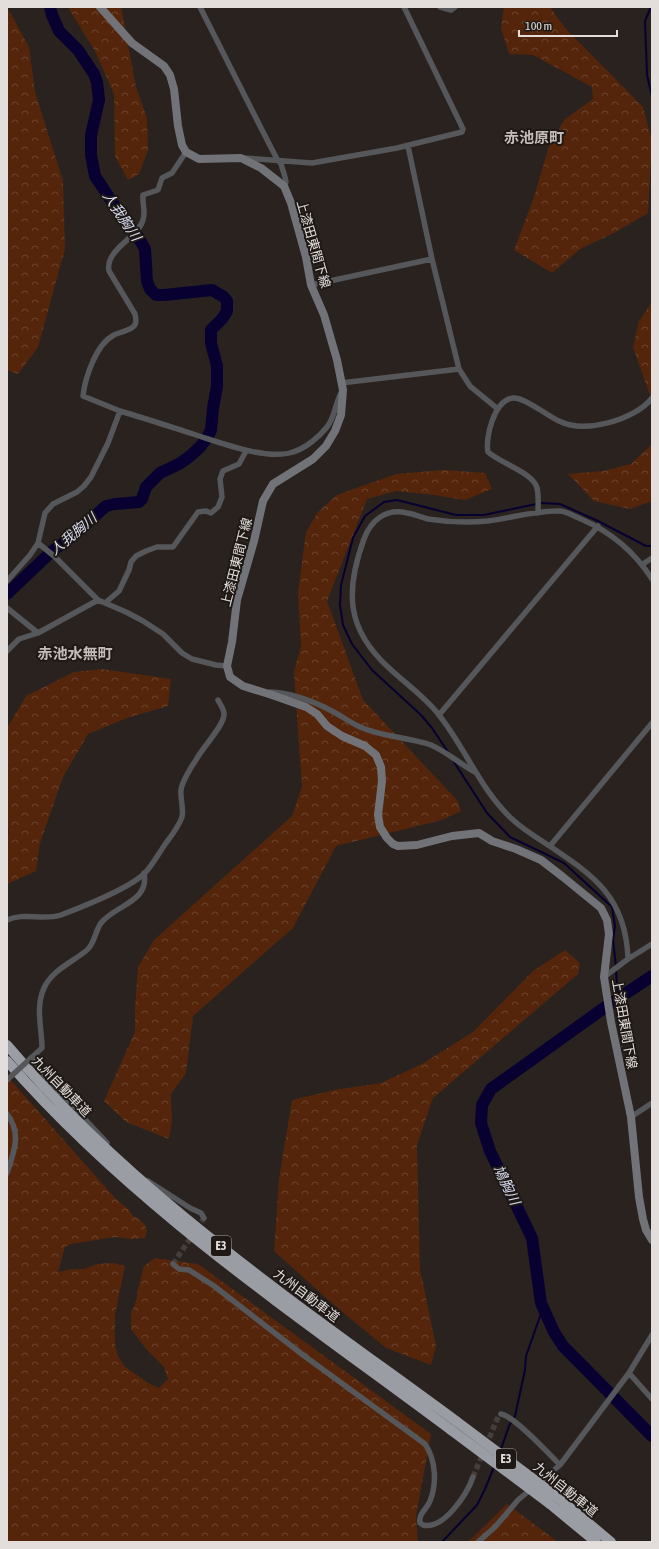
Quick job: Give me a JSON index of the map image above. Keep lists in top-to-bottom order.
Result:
{
  "streets": {
    "highway": ["九州自動車道", "E3"],
    "main road": ["上漆田東間下線"]
  },
  "districts": ["赤池原町", "赤池水無町"],
  "water": ["人我胸川", "鳩胸川"],
  "scale_bar": "100 m"
}
